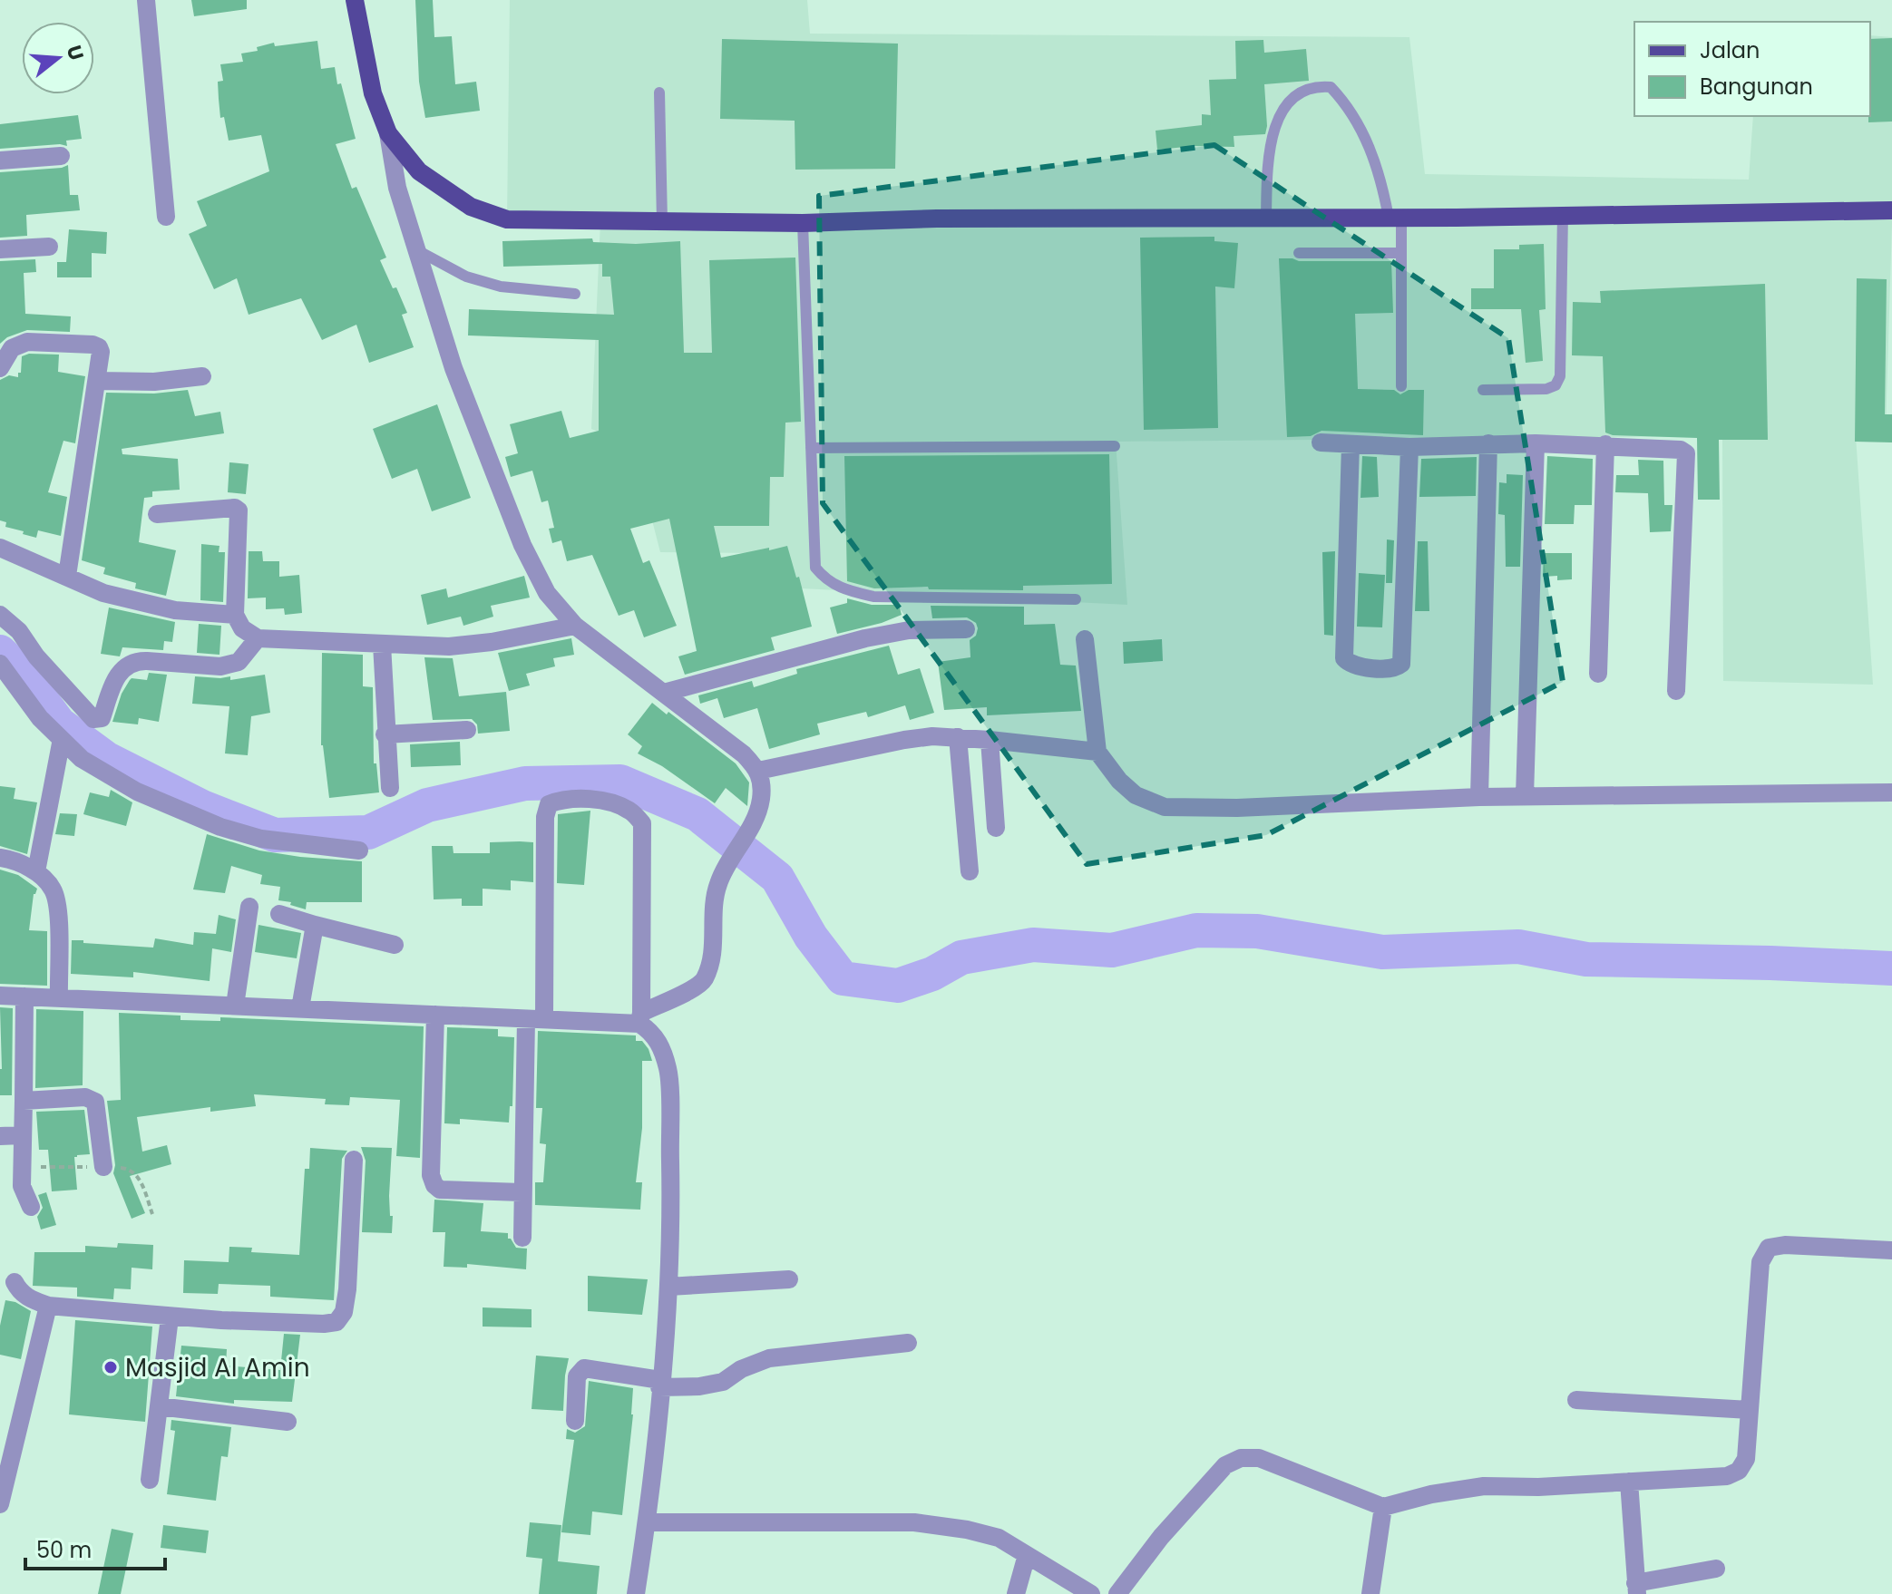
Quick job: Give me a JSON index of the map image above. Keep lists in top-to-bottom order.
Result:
{
  "places": ["Masjid Al Amin"],
  "legend": ["Jalan", "Bangunan"],
  "scale_bar": "50 m",
  "north": "right"
}
